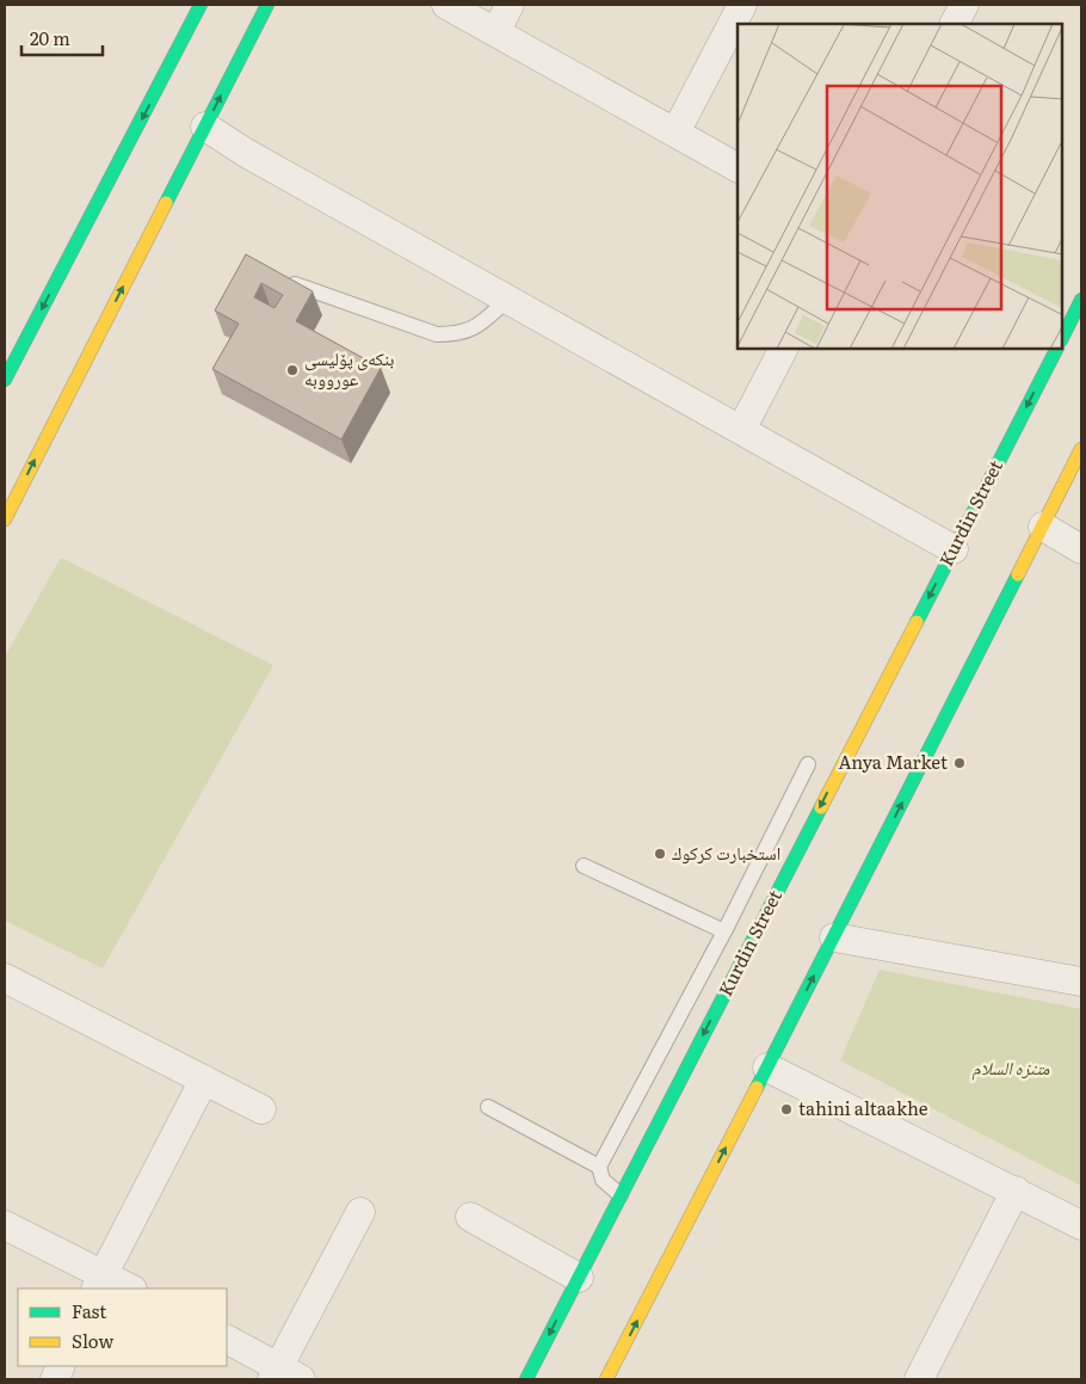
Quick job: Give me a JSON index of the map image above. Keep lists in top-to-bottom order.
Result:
{
  "streets": {
    "main road": ["Kurdin Street"]
  },
  "parks": ["متنزه السلام"],
  "places": [
    "بنکەی پۆلیسی عورووبە",
    "Anya Market",
    "استخبارت كركوك",
    "tahini altaakhe"
  ],
  "legend": ["Fast", "Slow"],
  "scale_bar": "20 m"
}
